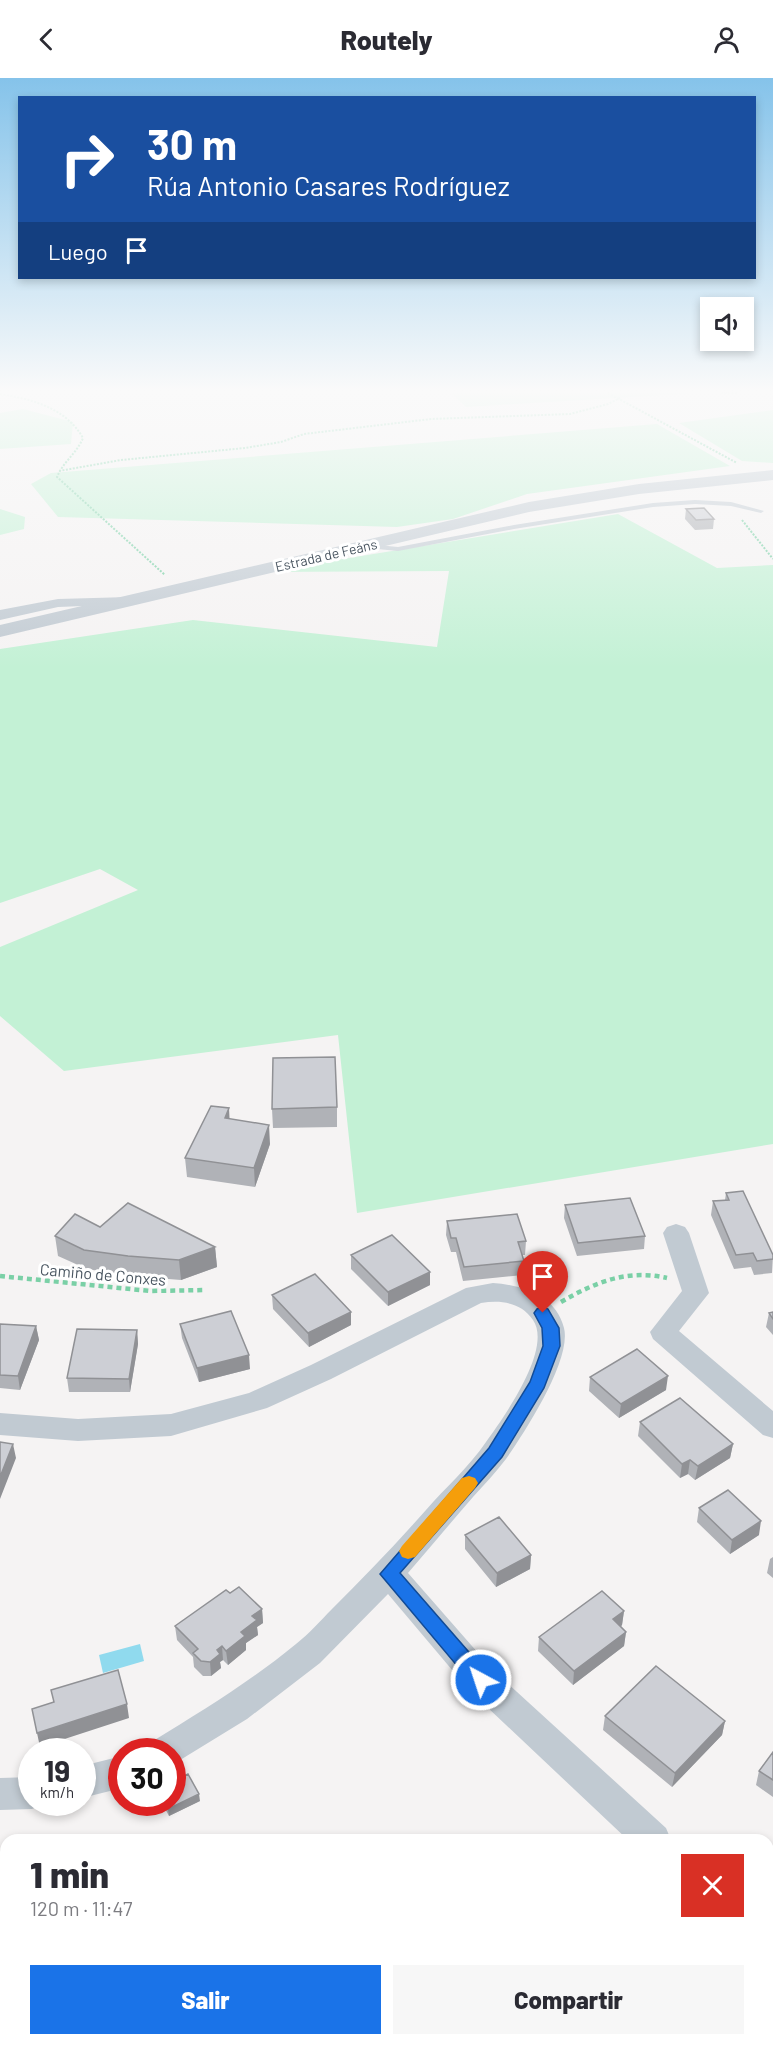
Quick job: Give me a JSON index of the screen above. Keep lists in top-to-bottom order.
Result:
{
  "streets": {
    "street": ["Estrada de Feáns"],
    "path": ["Camiño de Conxes"]
  },
  "page": {
    "header": "Routely",
    "turn": ["30 m", "Rúa Antonio Casares Rodríguez"],
    "then": "Luego",
    "speed": "19 km/h",
    "limit": "30",
    "heading": ["1 min", "120 m · 11:47"],
    "buttons": ["Salir", "Compartir"]
  }
}
